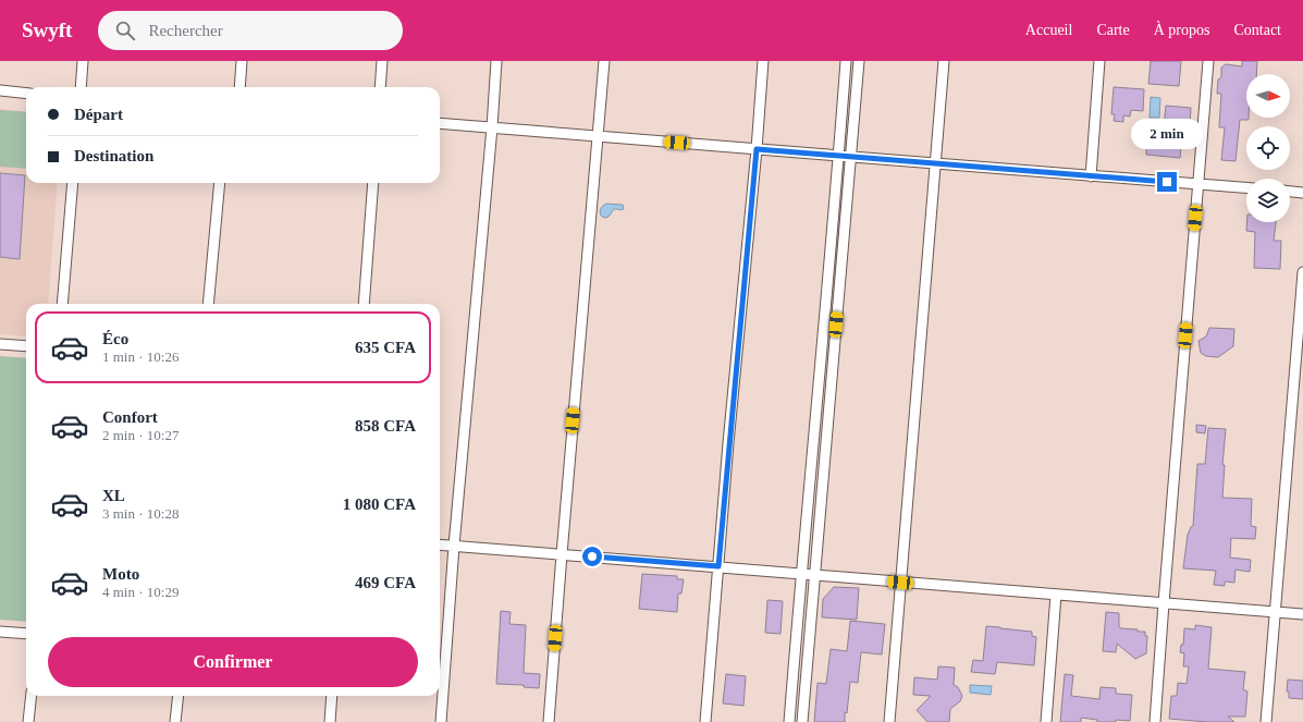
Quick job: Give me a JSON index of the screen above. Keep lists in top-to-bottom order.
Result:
{
  "north": "right",
  "page": {
    "header": "Swyft",
    "search": "Rechercher",
    "nav": [
      "Accueil",
      "Carte",
      "À propos",
      "Contact"
    ],
    "banner": ["Départ", "Destination"],
    "bubble": "2 min",
    "list": [
      {
        "name": "Éco",
        "note": "1 min · 10:26",
        "value": "635 CFA"
      },
      {
        "name": "Confort",
        "note": "2 min · 10:27",
        "value": "858 CFA"
      },
      {
        "name": "XL",
        "note": "3 min · 10:28",
        "value": "1 080 CFA"
      },
      {
        "name": "Moto",
        "note": "4 min · 10:29",
        "value": "469 CFA"
      }
    ],
    "buttons": "Confirmer"
  }
}
